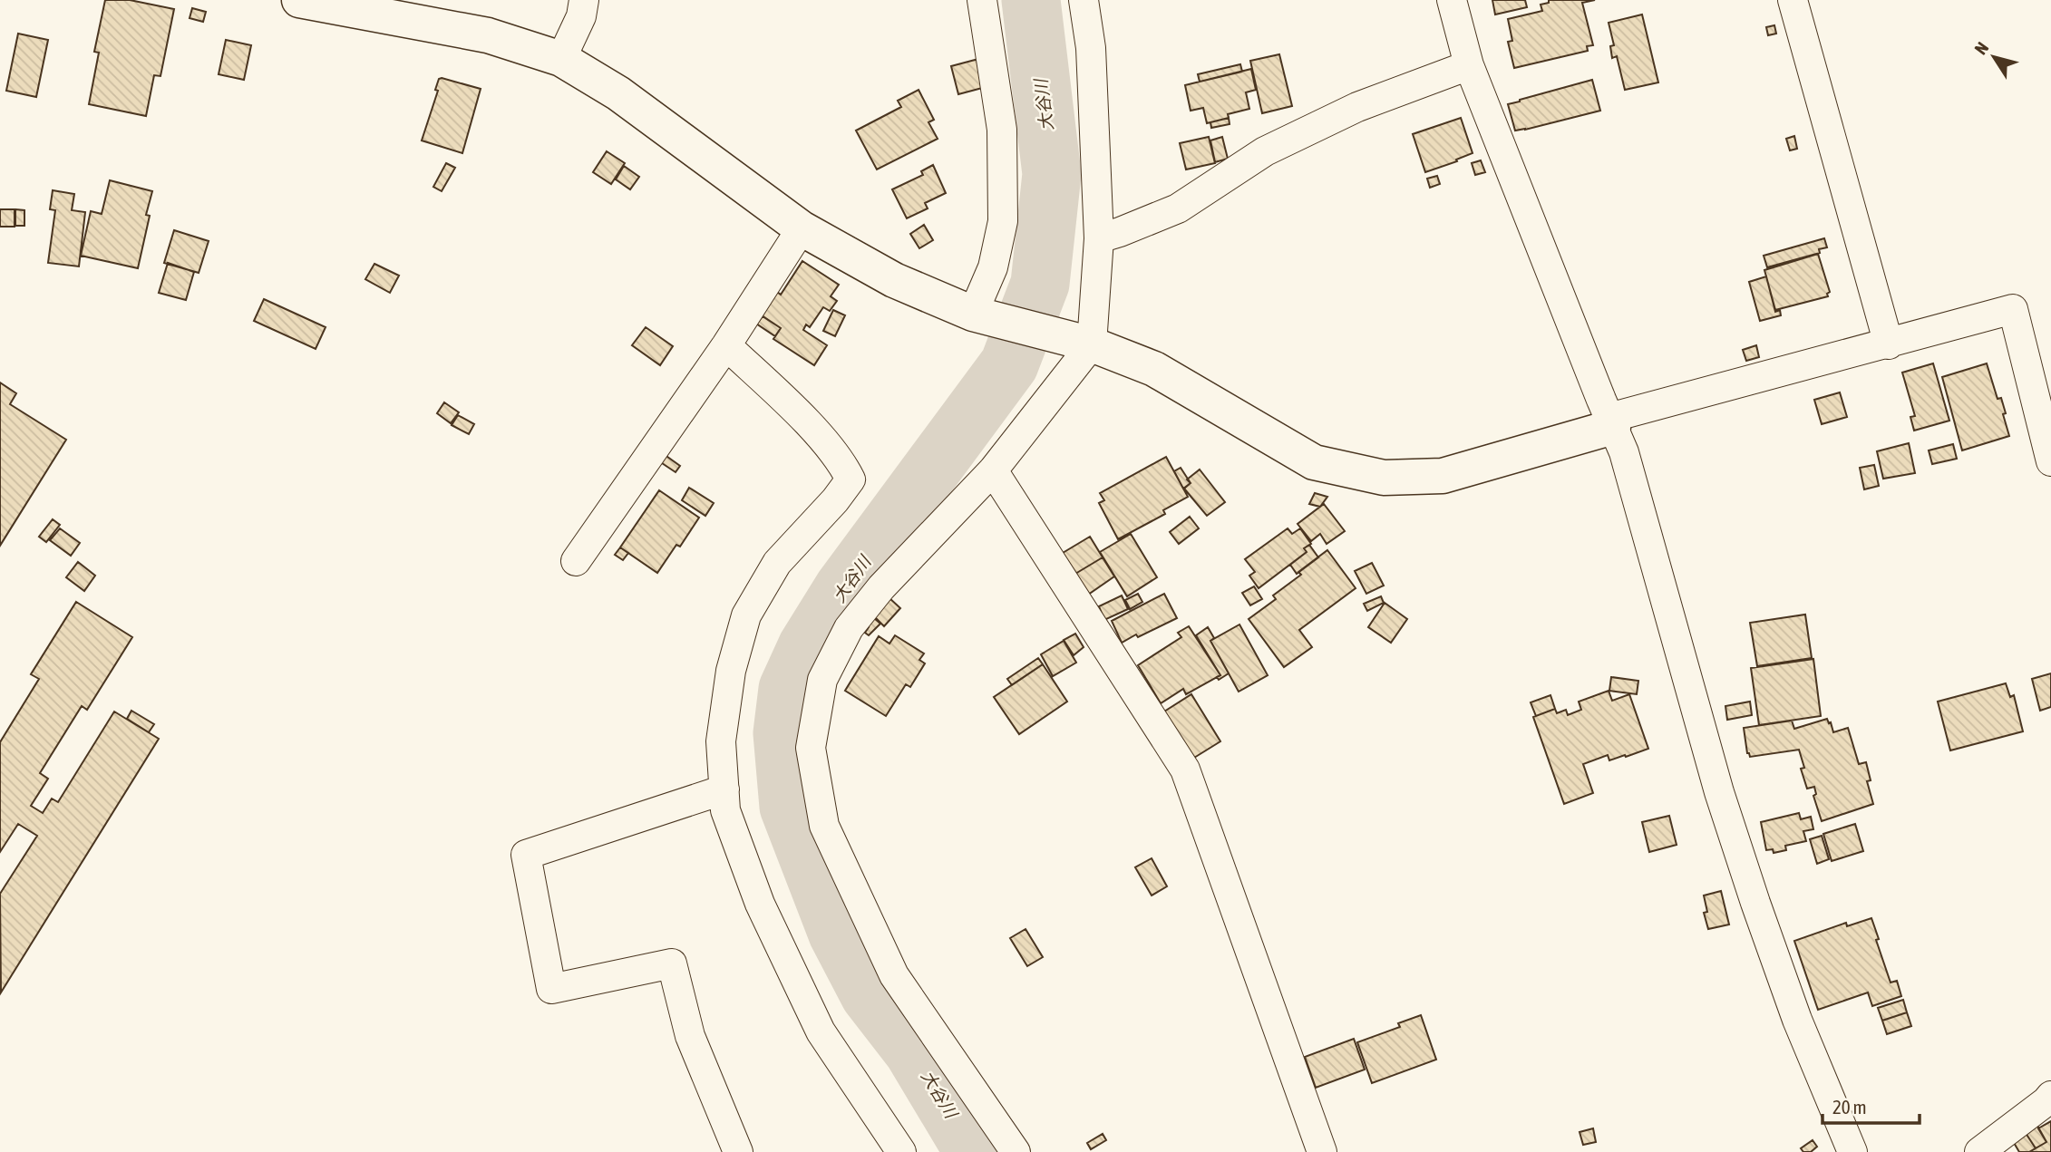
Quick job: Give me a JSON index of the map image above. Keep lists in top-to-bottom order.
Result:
{
  "water": ["大谷川"],
  "scale_bar": "20 m",
  "north": "top left"
}
